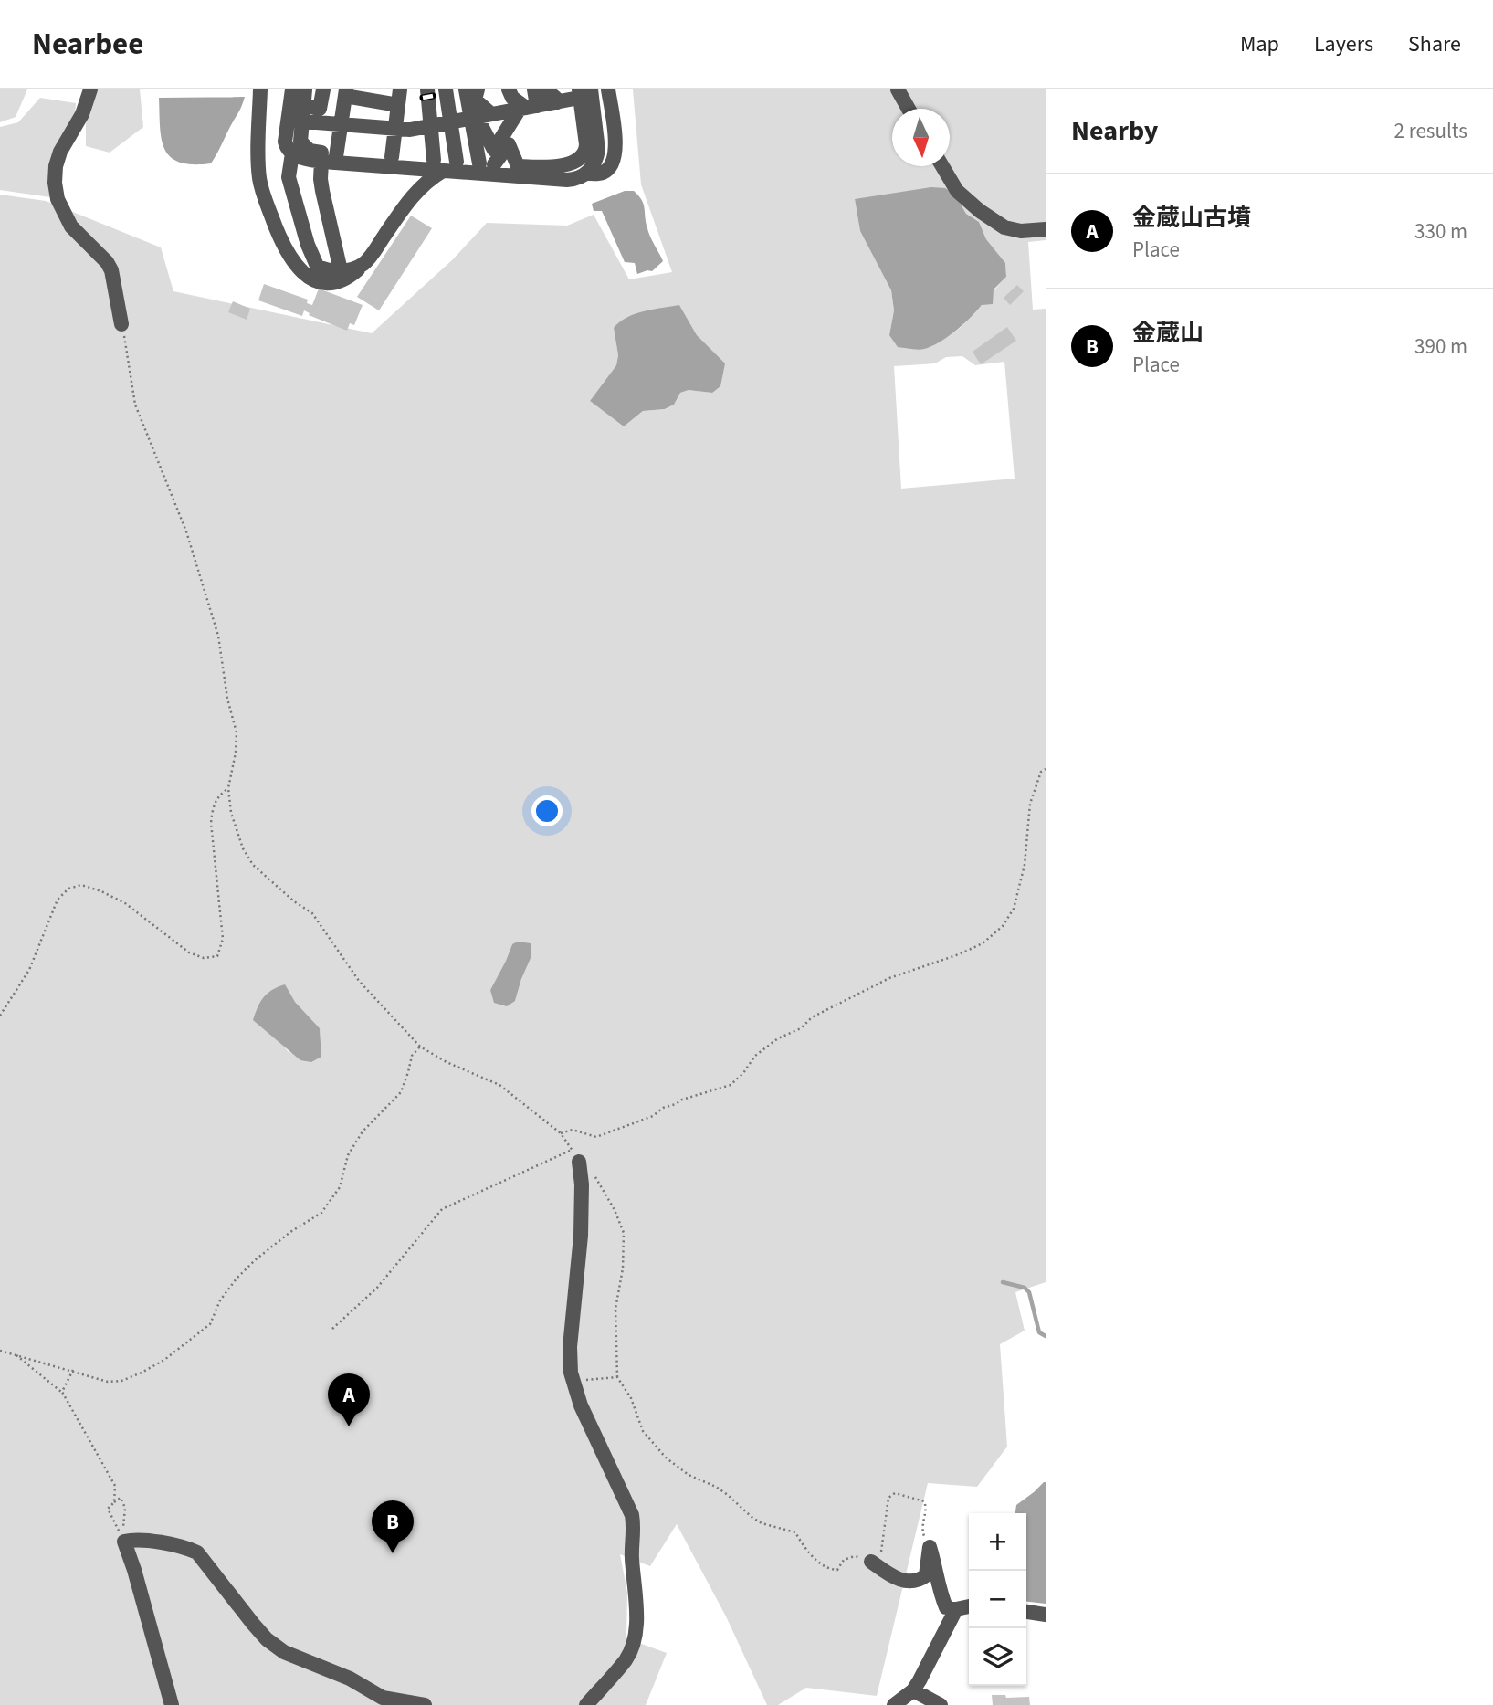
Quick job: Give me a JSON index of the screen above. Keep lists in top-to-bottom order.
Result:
{
  "north": "bottom",
  "page": {
    "header": "Nearbee",
    "nav": ["Map", "Layers", "Share"],
    "heading": ["Nearby", "2 results"],
    "list": [
      {
        "mark": "A",
        "name": "金蔵山古墳",
        "note": "Place",
        "value": "330 m"
      },
      {
        "mark": "B",
        "name": "金蔵山",
        "note": "Place",
        "value": "390 m"
      }
    ],
    "pins": ["A", "B"],
    "map_buttons": ["+", "−"]
  }
}
